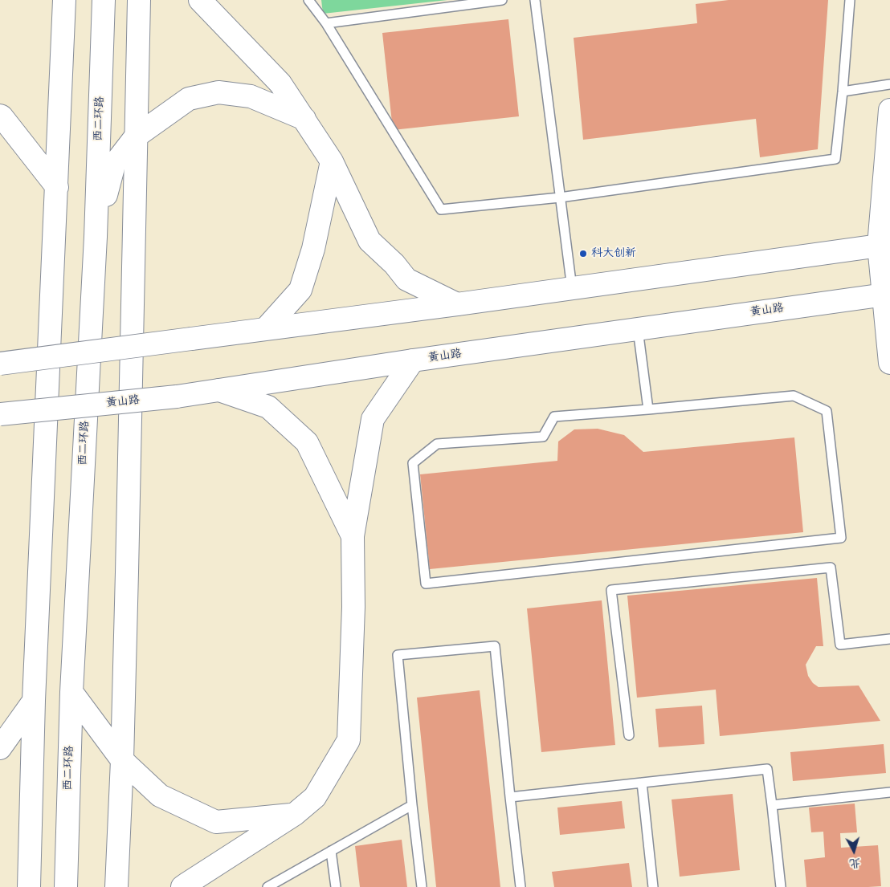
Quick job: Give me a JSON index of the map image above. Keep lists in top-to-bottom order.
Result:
{
  "streets": {
    "main road": ["西二环路", "黄山路"]
  },
  "places": ["科大创新"],
  "north": "bottom"
}
